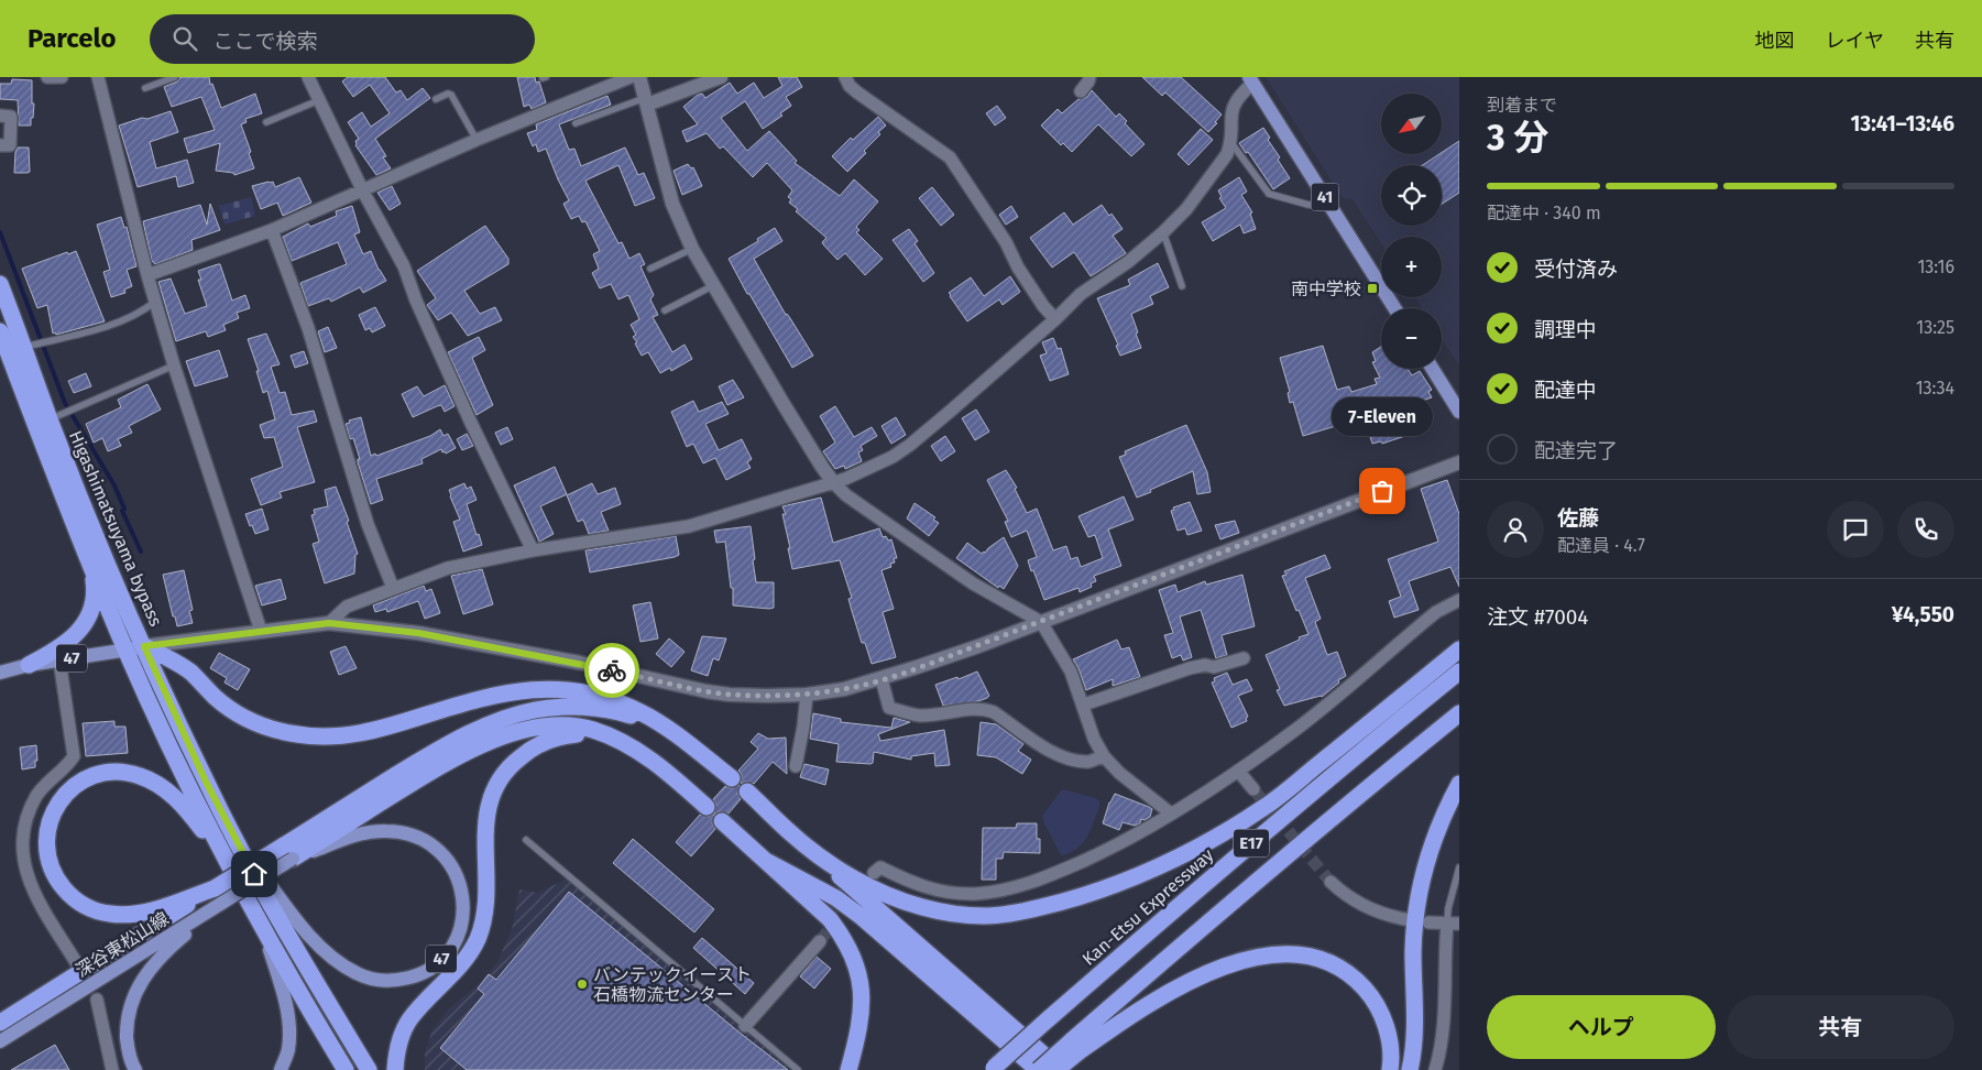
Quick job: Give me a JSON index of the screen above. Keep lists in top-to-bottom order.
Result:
{
  "streets": {
    "highway": ["Higashimatsuyama bypass", "E17", "Kan-Etsu Expressway"],
    "main road": ["41", "47", "深谷東松山線"]
  },
  "crossings": [
    ["Higashimatsuyama bypass", "47"]
  ],
  "places": {
    "transit": ["南中学校"],
    "other": ["7-Eleven", "バンテックイースト 石橋物流センター"]
  },
  "north": "bottom left",
  "page": {
    "header": "Parcelo",
    "search": "ここで検索",
    "nav": ["地図", "レイヤ", "共有"],
    "heading": ["3 分", "到着まで", "13:41–13:46"],
    "panel": [
      "佐藤",
      "配達員 · 4.7",
      "注文 #7004",
      "¥4,550"
    ],
    "map_buttons": ["+", "−"],
    "bar": "配達中 · 340 m",
    "list": [
      ["受付済み", "13:16"],
      ["調理中", "13:25"],
      ["配達中", "13:34"],
      "配達完了"
    ],
    "bubble": "7-Eleven",
    "buttons": ["ヘルプ", "共有"]
  }
}
